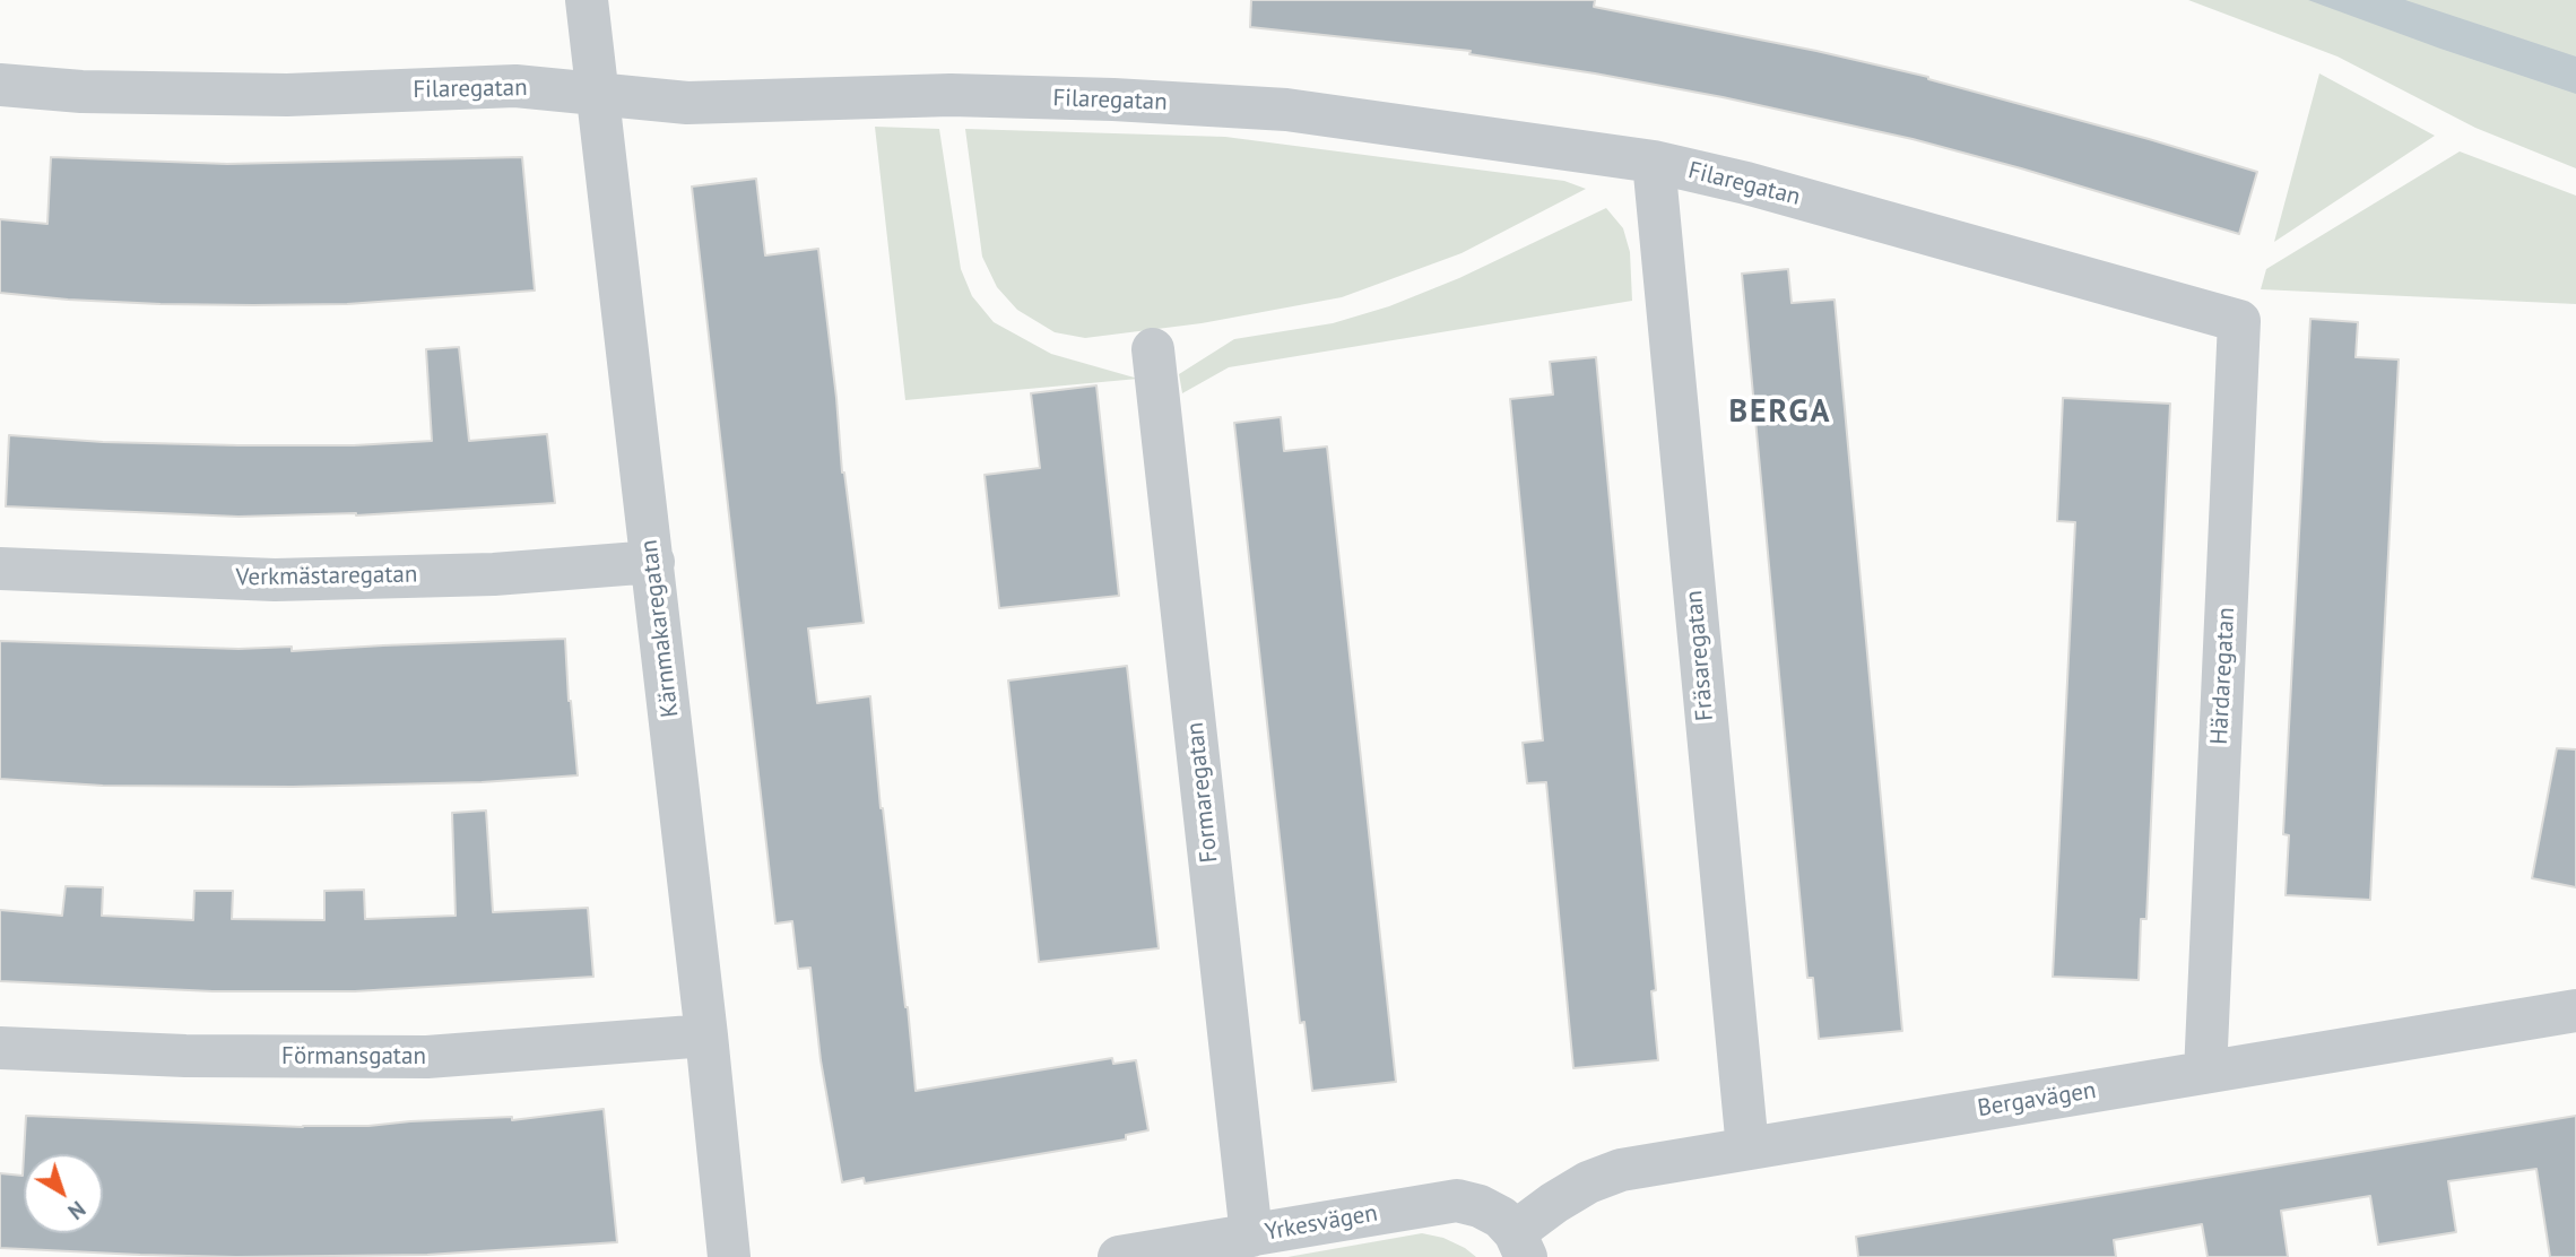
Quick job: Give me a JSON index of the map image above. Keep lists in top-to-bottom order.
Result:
{
  "streets": {
    "street": [
      "Filaregatan",
      "Verkmästaregatan",
      "Kärnmakaregatan",
      "Fräsaregatan",
      "Härdaregatan",
      "Formaregatan",
      "Förmansgatan",
      "Bergavägen",
      "Yrkesvägen"
    ]
  },
  "crossings": [
    ["Filaregatan", "Kärnmakaregatan"],
    ["Filaregatan", "Fräsaregatan"],
    ["Filaregatan", "Härdaregatan"],
    ["Verkmästaregatan", "Kärnmakaregatan"],
    ["Kärnmakaregatan", "Förmansgatan"],
    ["Fräsaregatan", "Bergavägen"],
    ["Härdaregatan", "Bergavägen"],
    ["Formaregatan", "Yrkesvägen"],
    ["Bergavägen", "Yrkesvägen"]
  ],
  "districts": ["BERGA"],
  "north": "bottom right"
}
